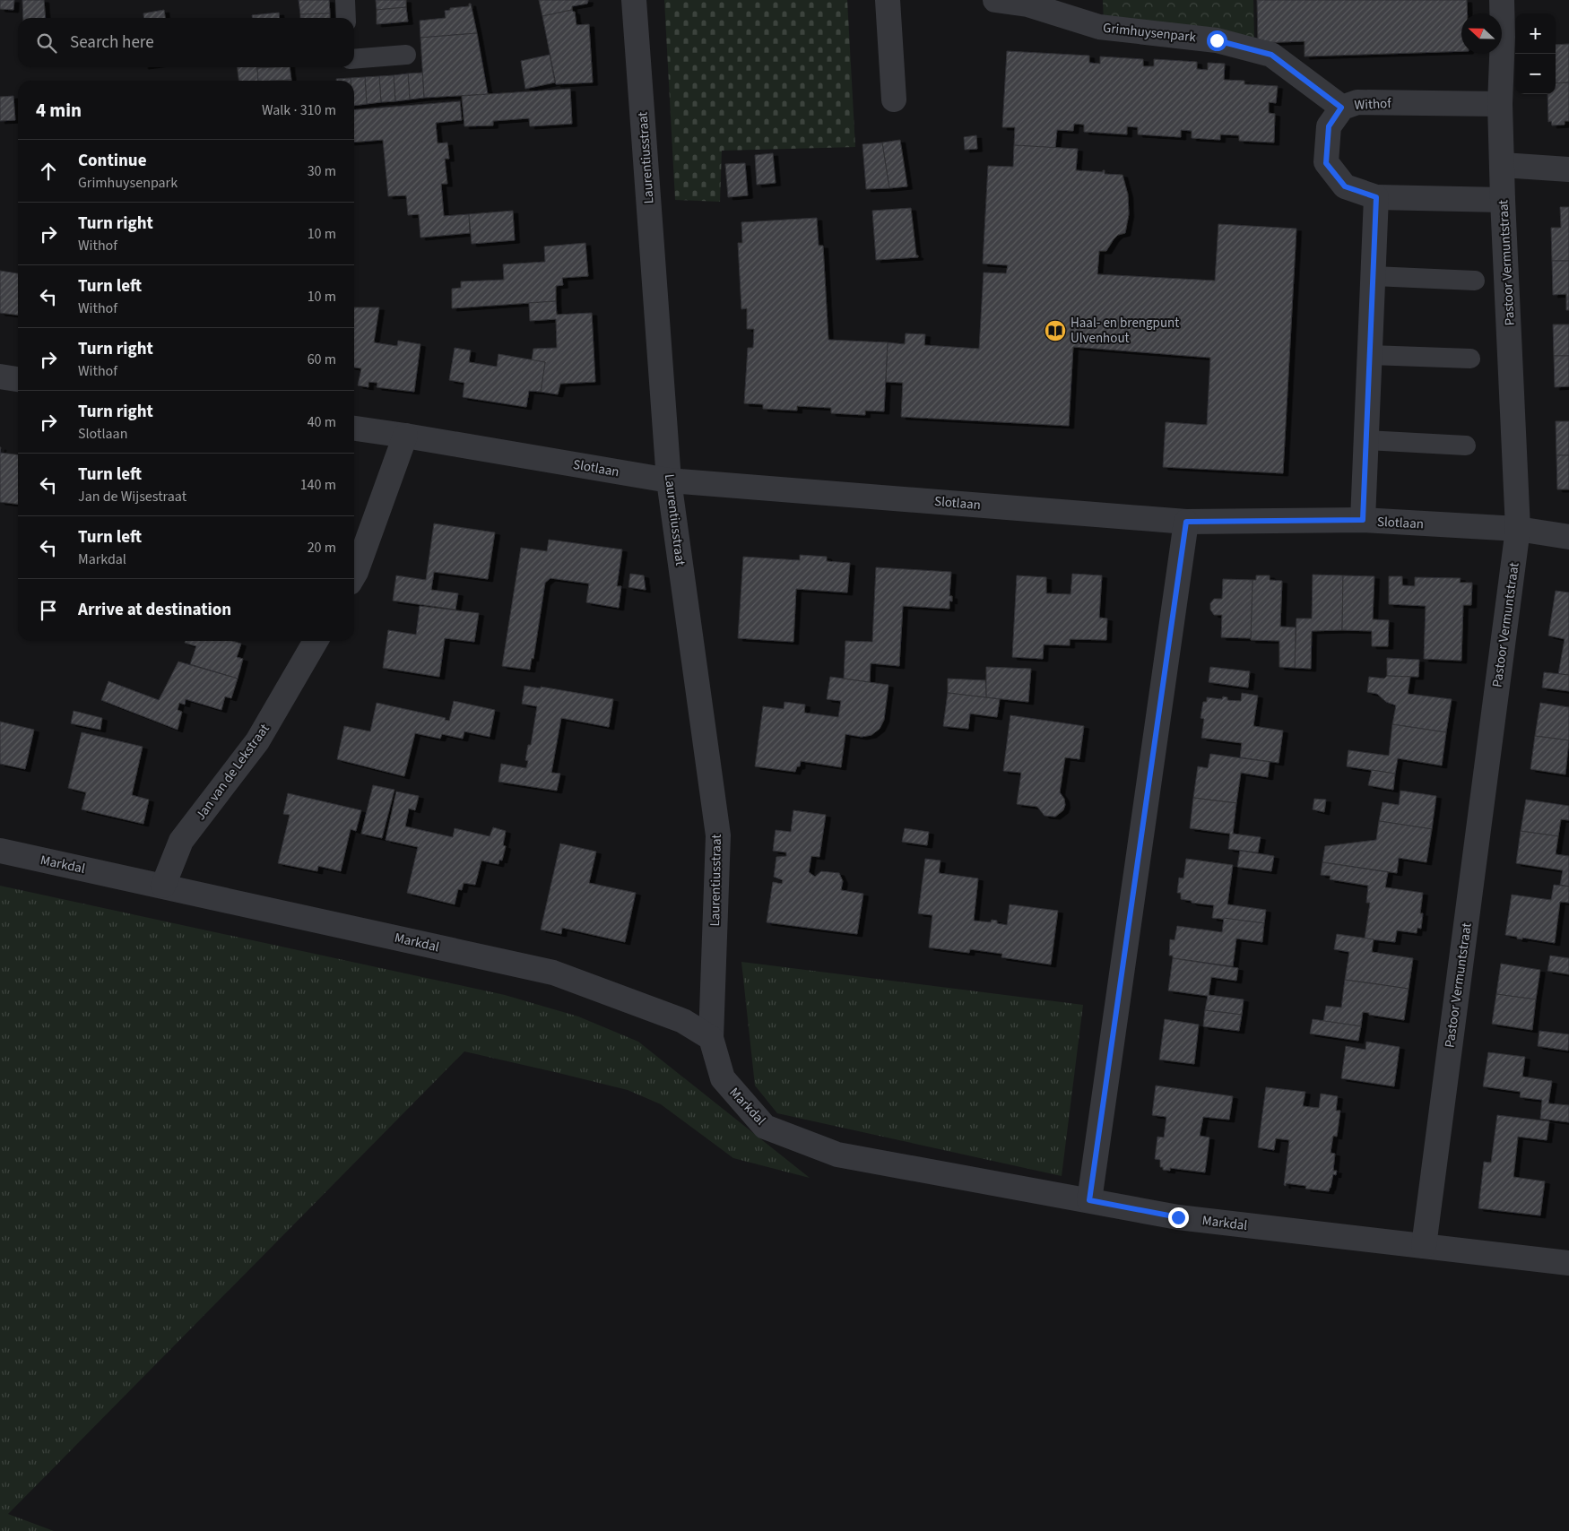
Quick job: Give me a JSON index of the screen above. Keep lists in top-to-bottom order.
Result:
{
  "streets": {
    "street": [
      "Grimhuysenpark",
      "Withof",
      "Laurentiusstraat",
      "Pastoor Vermuntstraat",
      "Slotlaan",
      "Jan van de Lekstraat",
      "Markdal"
    ]
  },
  "crossings": [
    ["Grimhuysenpark", "Withof"],
    ["Withof", "Pastoor Vermuntstraat"],
    ["Laurentiusstraat", "Slotlaan"],
    ["Laurentiusstraat", "Markdal"],
    ["Pastoor Vermuntstraat", "Slotlaan"],
    ["Pastoor Vermuntstraat", "Markdal"],
    ["Jan van de Lekstraat", "Markdal"]
  ],
  "places": {
    "library": ["Haal- en brengpunt Ulvenhout"]
  },
  "north": "left",
  "page": {
    "map_buttons": ["+", "−"],
    "search": "Search here",
    "heading": ["4 min", "Walk · 310 m"],
    "list": [
      ["Continue", "Grimhuysenpark", "30 m"],
      ["Turn right", "Withof", "10 m"],
      ["Turn left", "Withof", "10 m"],
      ["Turn right", "Withof", "60 m"],
      ["Turn right", "Slotlaan", "40 m"],
      ["Turn left", "Jan de Wijsestraat", "140 m"],
      ["Turn left", "Markdal", "20 m"],
      "Arrive at destination"
    ]
  }
}
